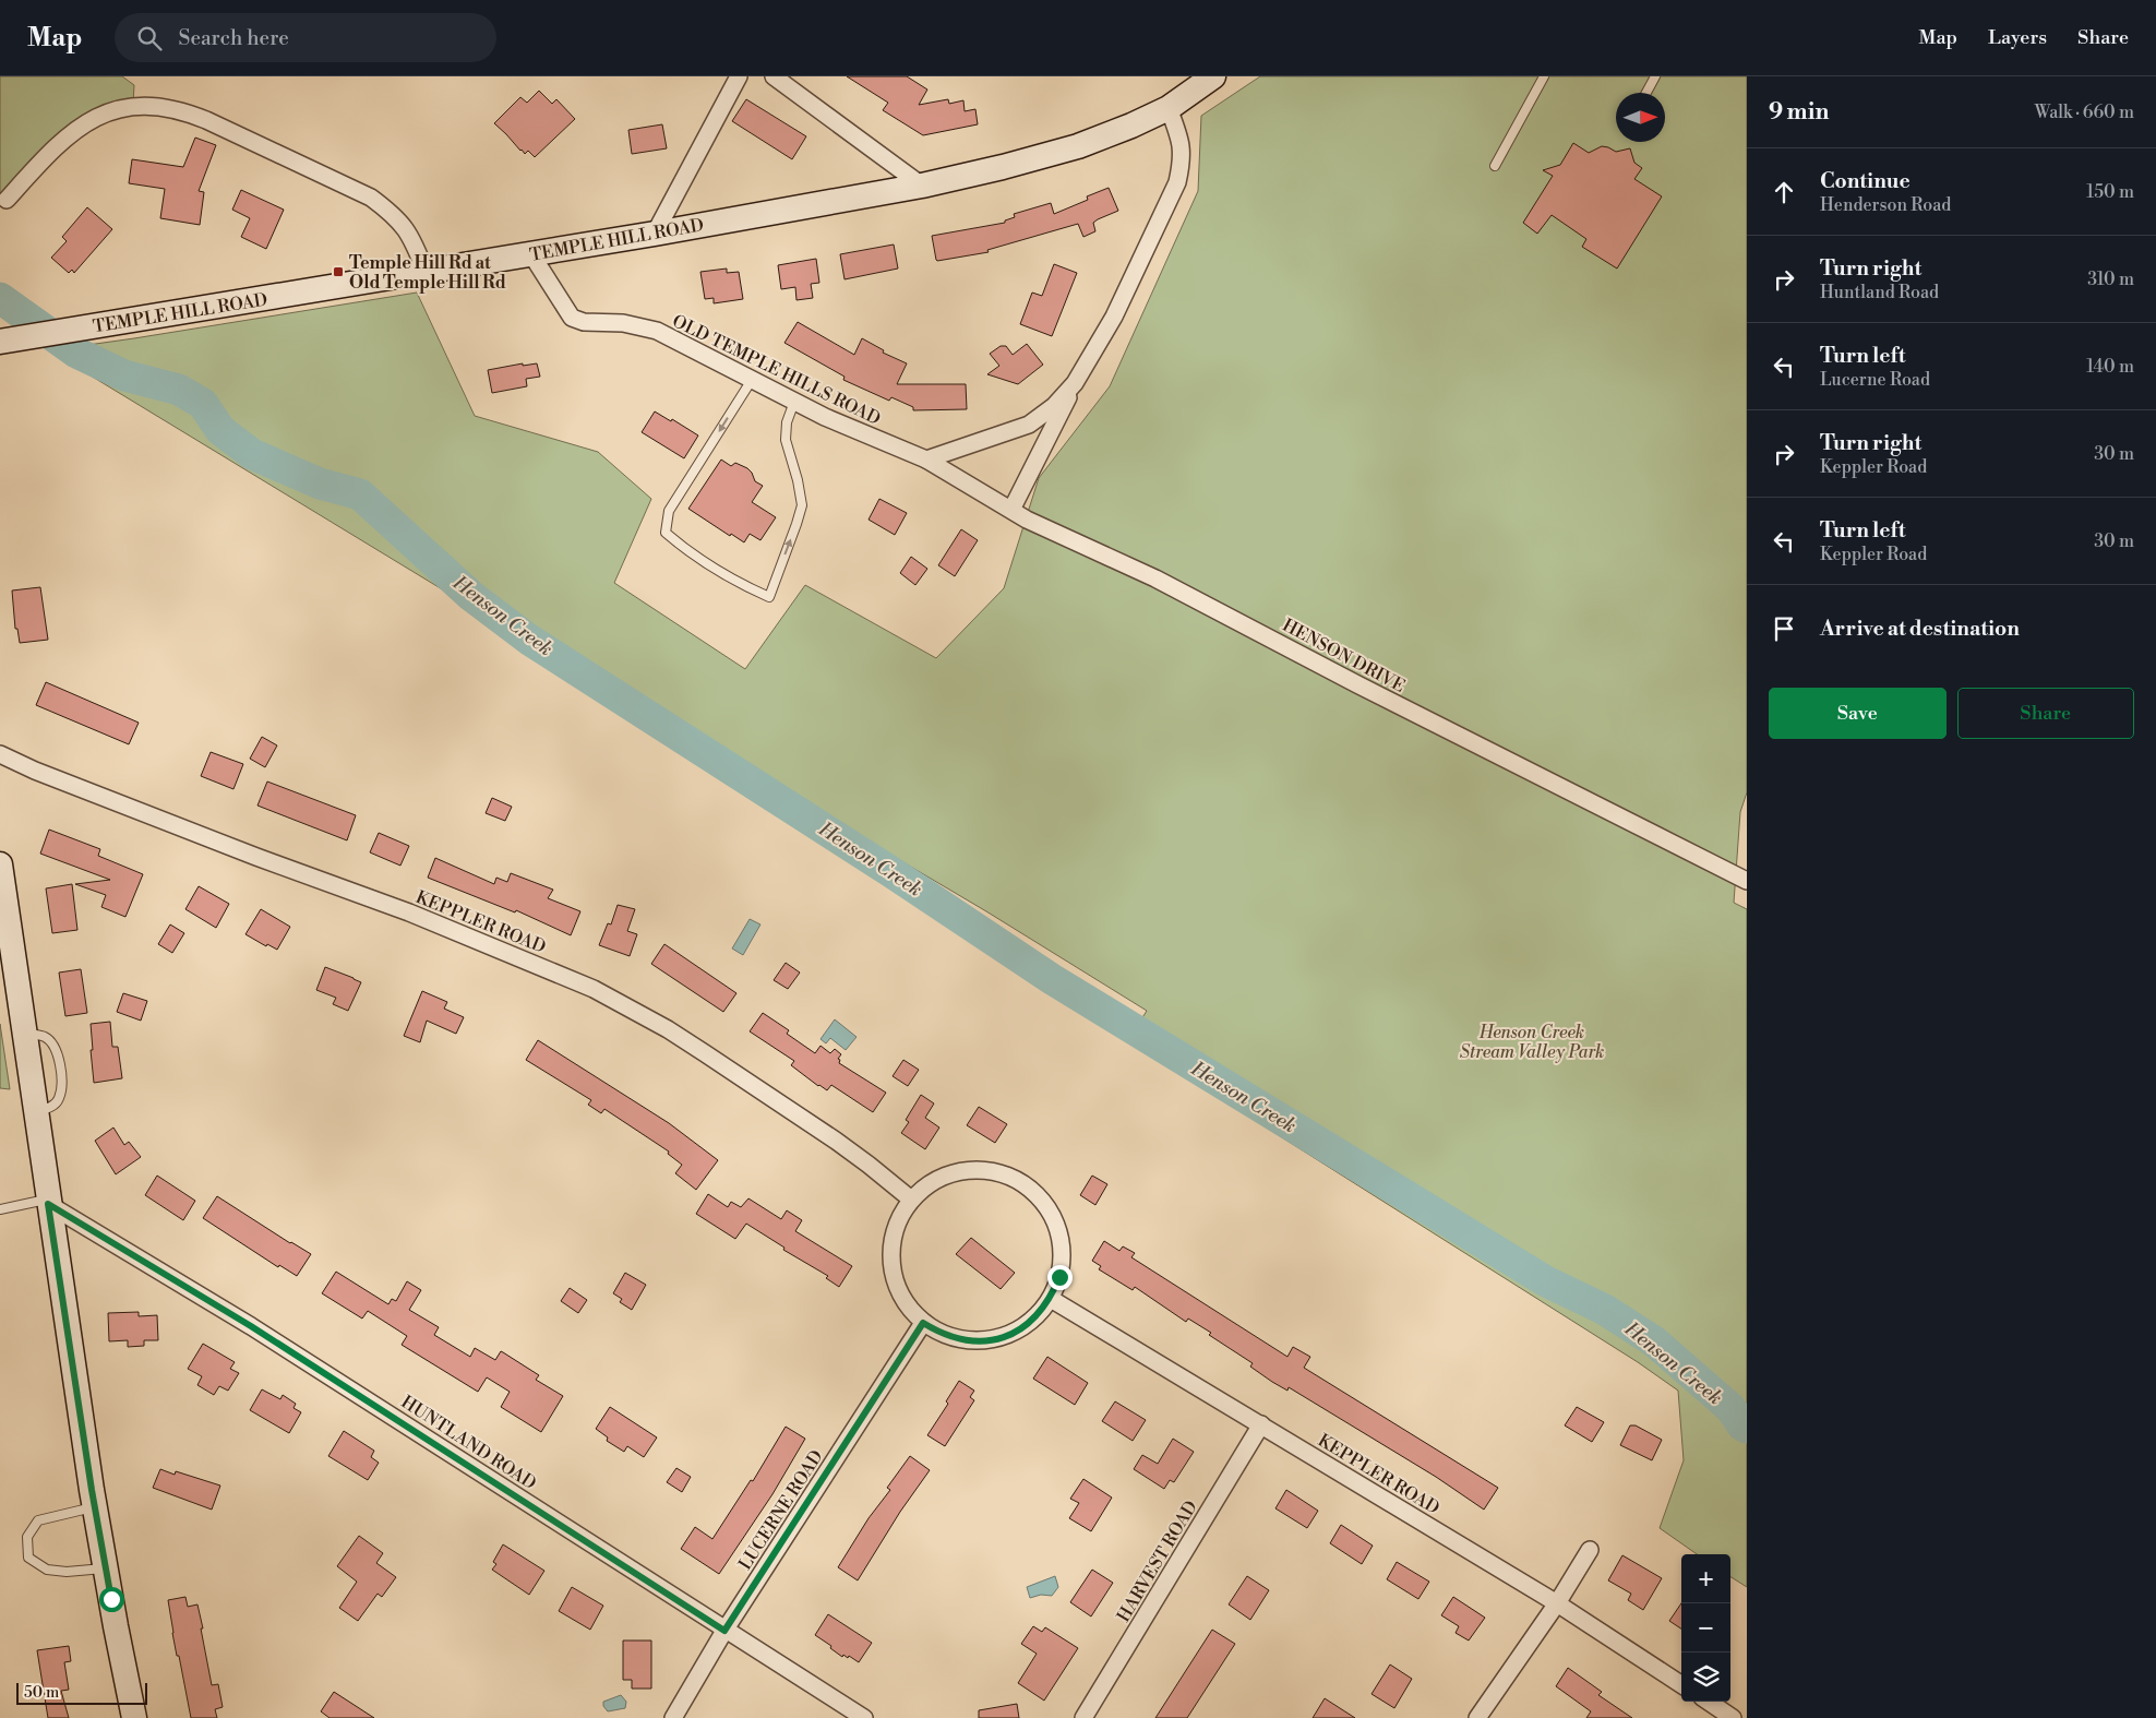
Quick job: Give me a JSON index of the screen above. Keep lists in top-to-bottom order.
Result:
{
  "streets": {
    "main road": ["TEMPLE HILL ROAD"],
    "street": [
      "OLD TEMPLE HILLS ROAD",
      "HENSON DRIVE",
      "KEPPLER ROAD",
      "HUNTLAND ROAD",
      "LUCERNE ROAD",
      "HARVEST ROAD"
    ]
  },
  "crossings": [
    ["TEMPLE HILL ROAD", "OLD TEMPLE HILLS ROAD"],
    ["OLD TEMPLE HILLS ROAD", "HENSON DRIVE"],
    ["KEPPLER ROAD", "LUCERNE ROAD"],
    ["KEPPLER ROAD", "HARVEST ROAD"],
    ["HUNTLAND ROAD", "LUCERNE ROAD"]
  ],
  "water": ["Henson Creek"],
  "parks": ["Henson Creek Stream Valley Park"],
  "places": {
    "transit": ["Temple Hill Rd at Old Temple Hill Rd"]
  },
  "scale_bar": "50 m",
  "north": "right",
  "page": {
    "header": "Map",
    "search": "Search here",
    "nav": ["Map", "Layers", "Share"],
    "heading": ["9 min", "Walk · 660 m"],
    "list": [
      ["Continue", "Henderson Road", "150 m"],
      ["Turn right", "Huntland Road", "310 m"],
      ["Turn left", "Lucerne Road", "140 m"],
      ["Turn right", "Keppler Road", "30 m"],
      ["Turn left", "Keppler Road", "30 m"],
      "Arrive at destination"
    ],
    "buttons": ["Save", "Share"],
    "map_buttons": ["+", "−"],
    "scale": "50 m"
  }
}
